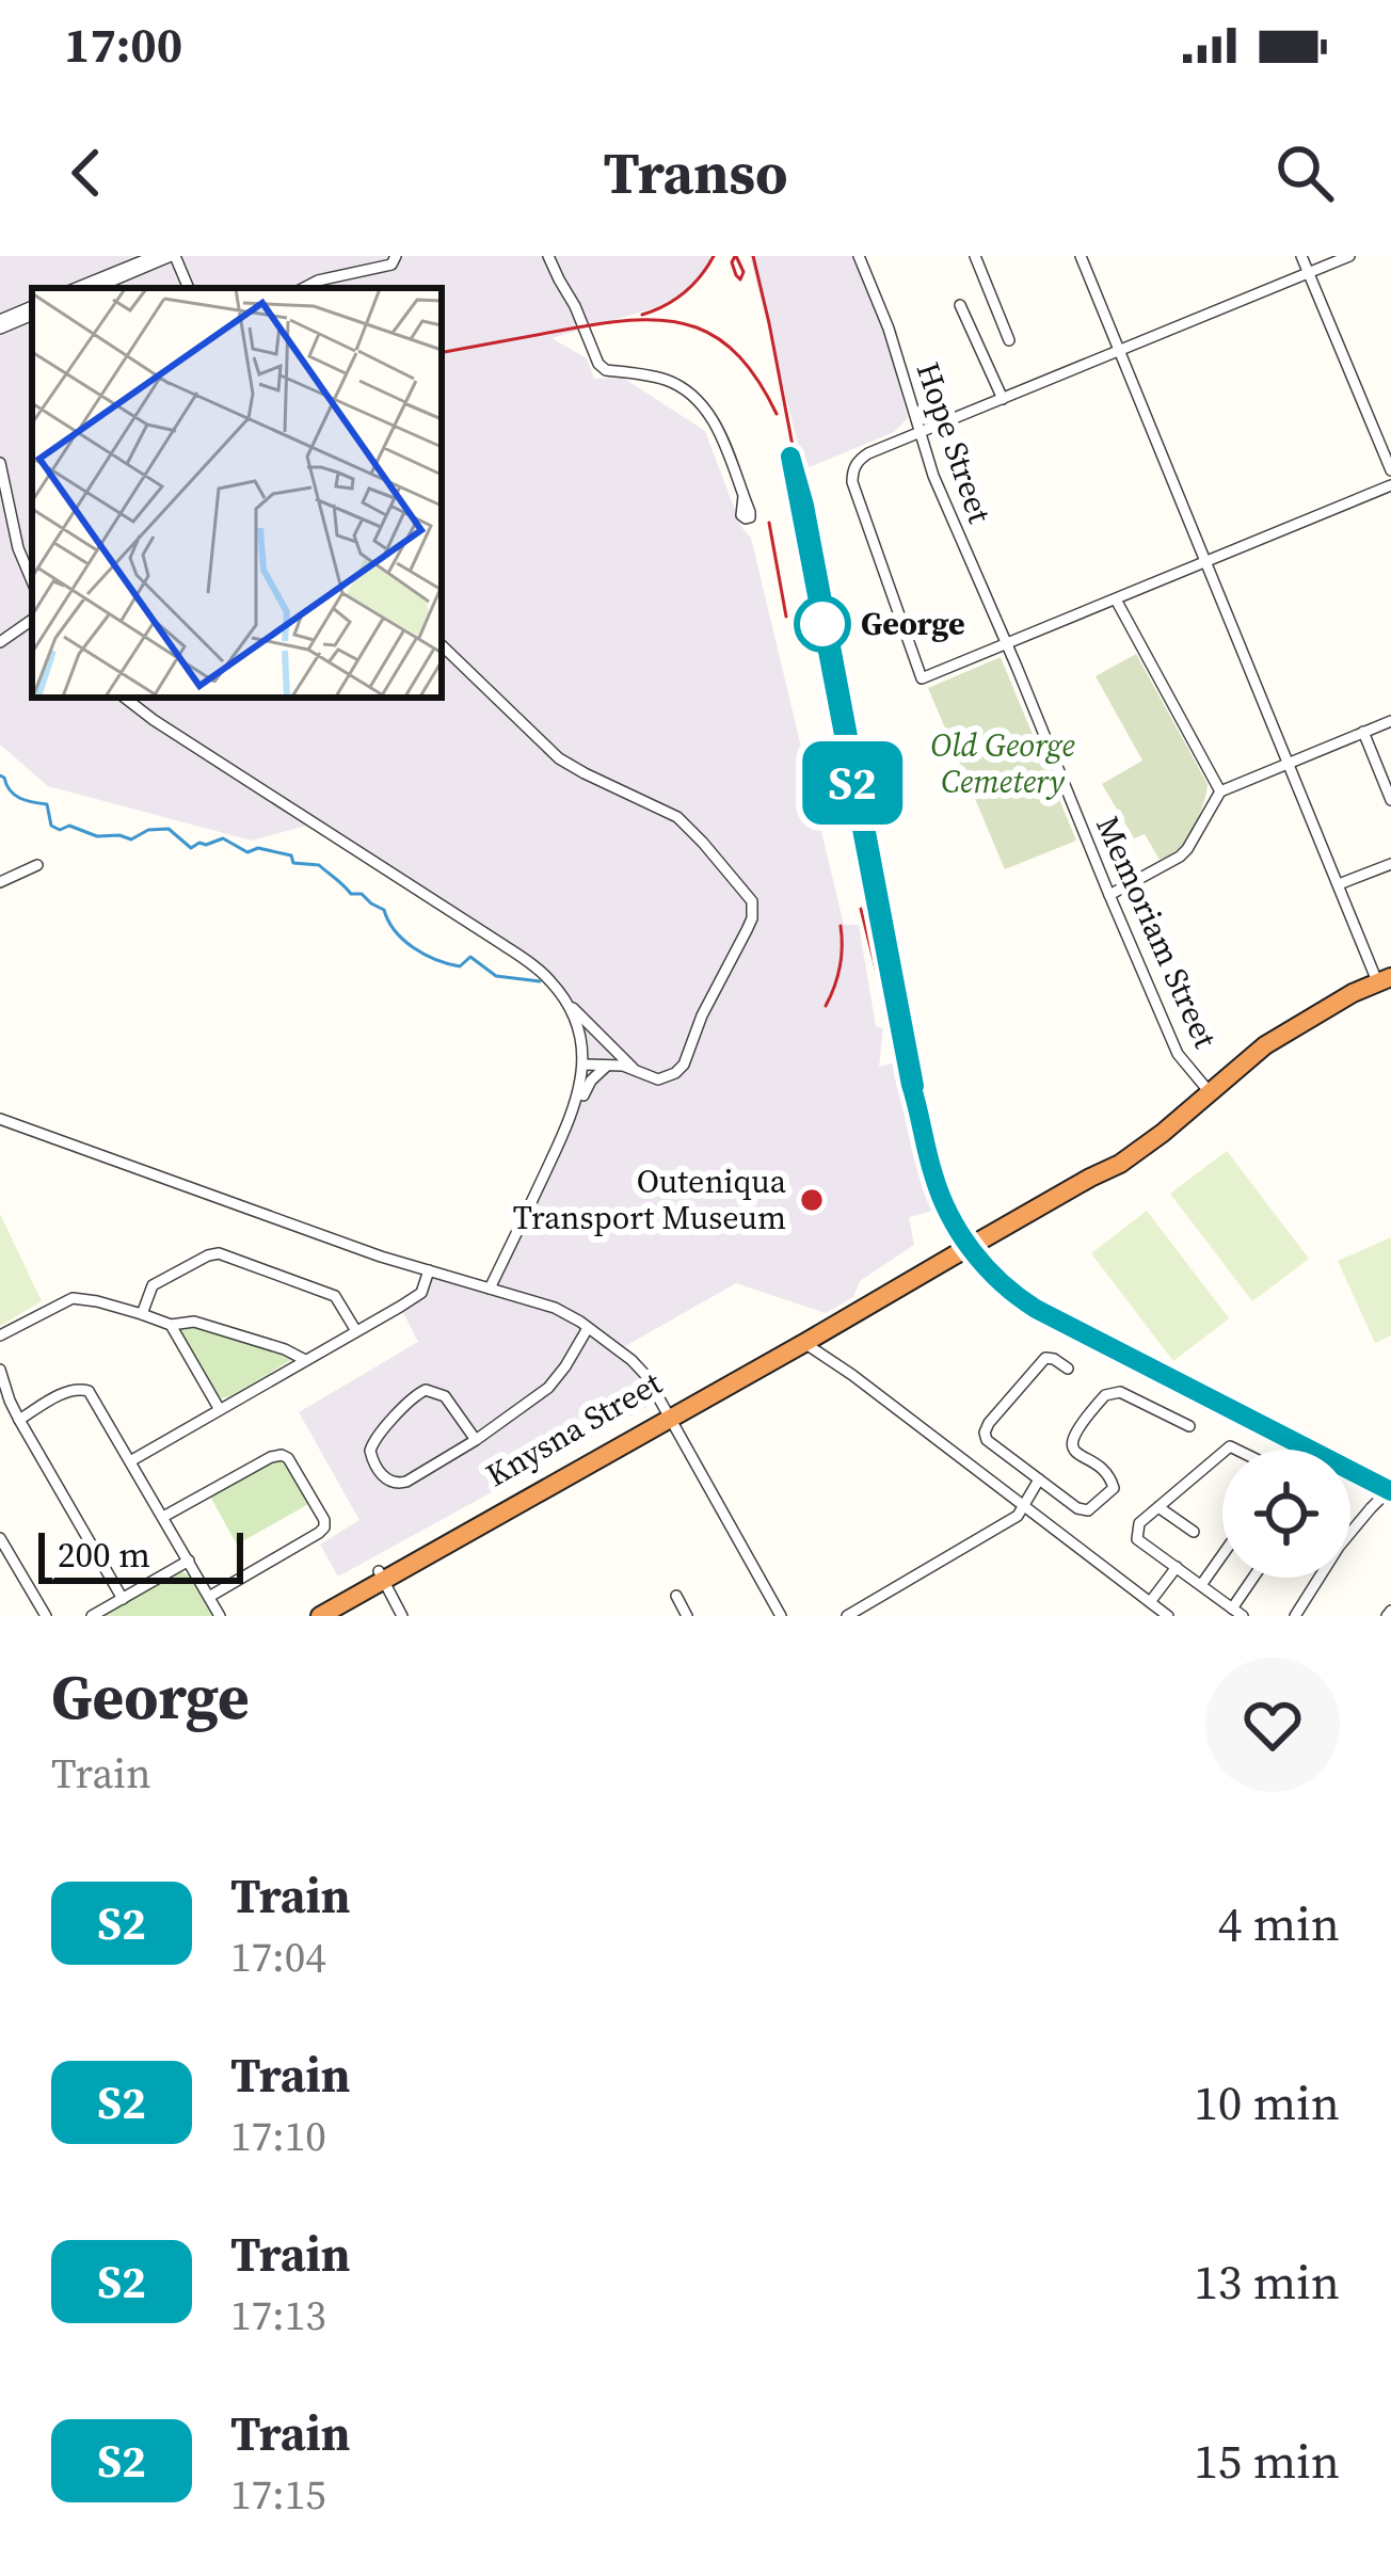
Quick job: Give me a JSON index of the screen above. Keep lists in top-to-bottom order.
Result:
{
  "streets": {
    "highway": ["Knysna Street"],
    "street": ["Hope Street", "Memoriam Street"]
  },
  "crossings": [
    ["Hope Street", "Memoriam Street"],
    ["Memoriam Street", "Knysna Street"]
  ],
  "parks": ["Old George Cemetery"],
  "places": ["George", "Outeniqua Transport Museum"],
  "scale_bar": "200 m",
  "page": {
    "status": "17:00",
    "header": "Transo",
    "on_map": "S2",
    "scale": "200 m",
    "heading": ["George", "Train"],
    "list": [
      {
        "mark": "S2",
        "name": "Train",
        "note": "17:04",
        "value": "4 min"
      },
      {
        "mark": "S2",
        "name": "Train",
        "note": "17:10",
        "value": "10 min"
      },
      {
        "mark": "S2",
        "name": "Train",
        "note": "17:13",
        "value": "13 min"
      },
      {
        "mark": "S2",
        "name": "Train",
        "note": "17:15",
        "value": "15 min"
      }
    ]
  }
}
